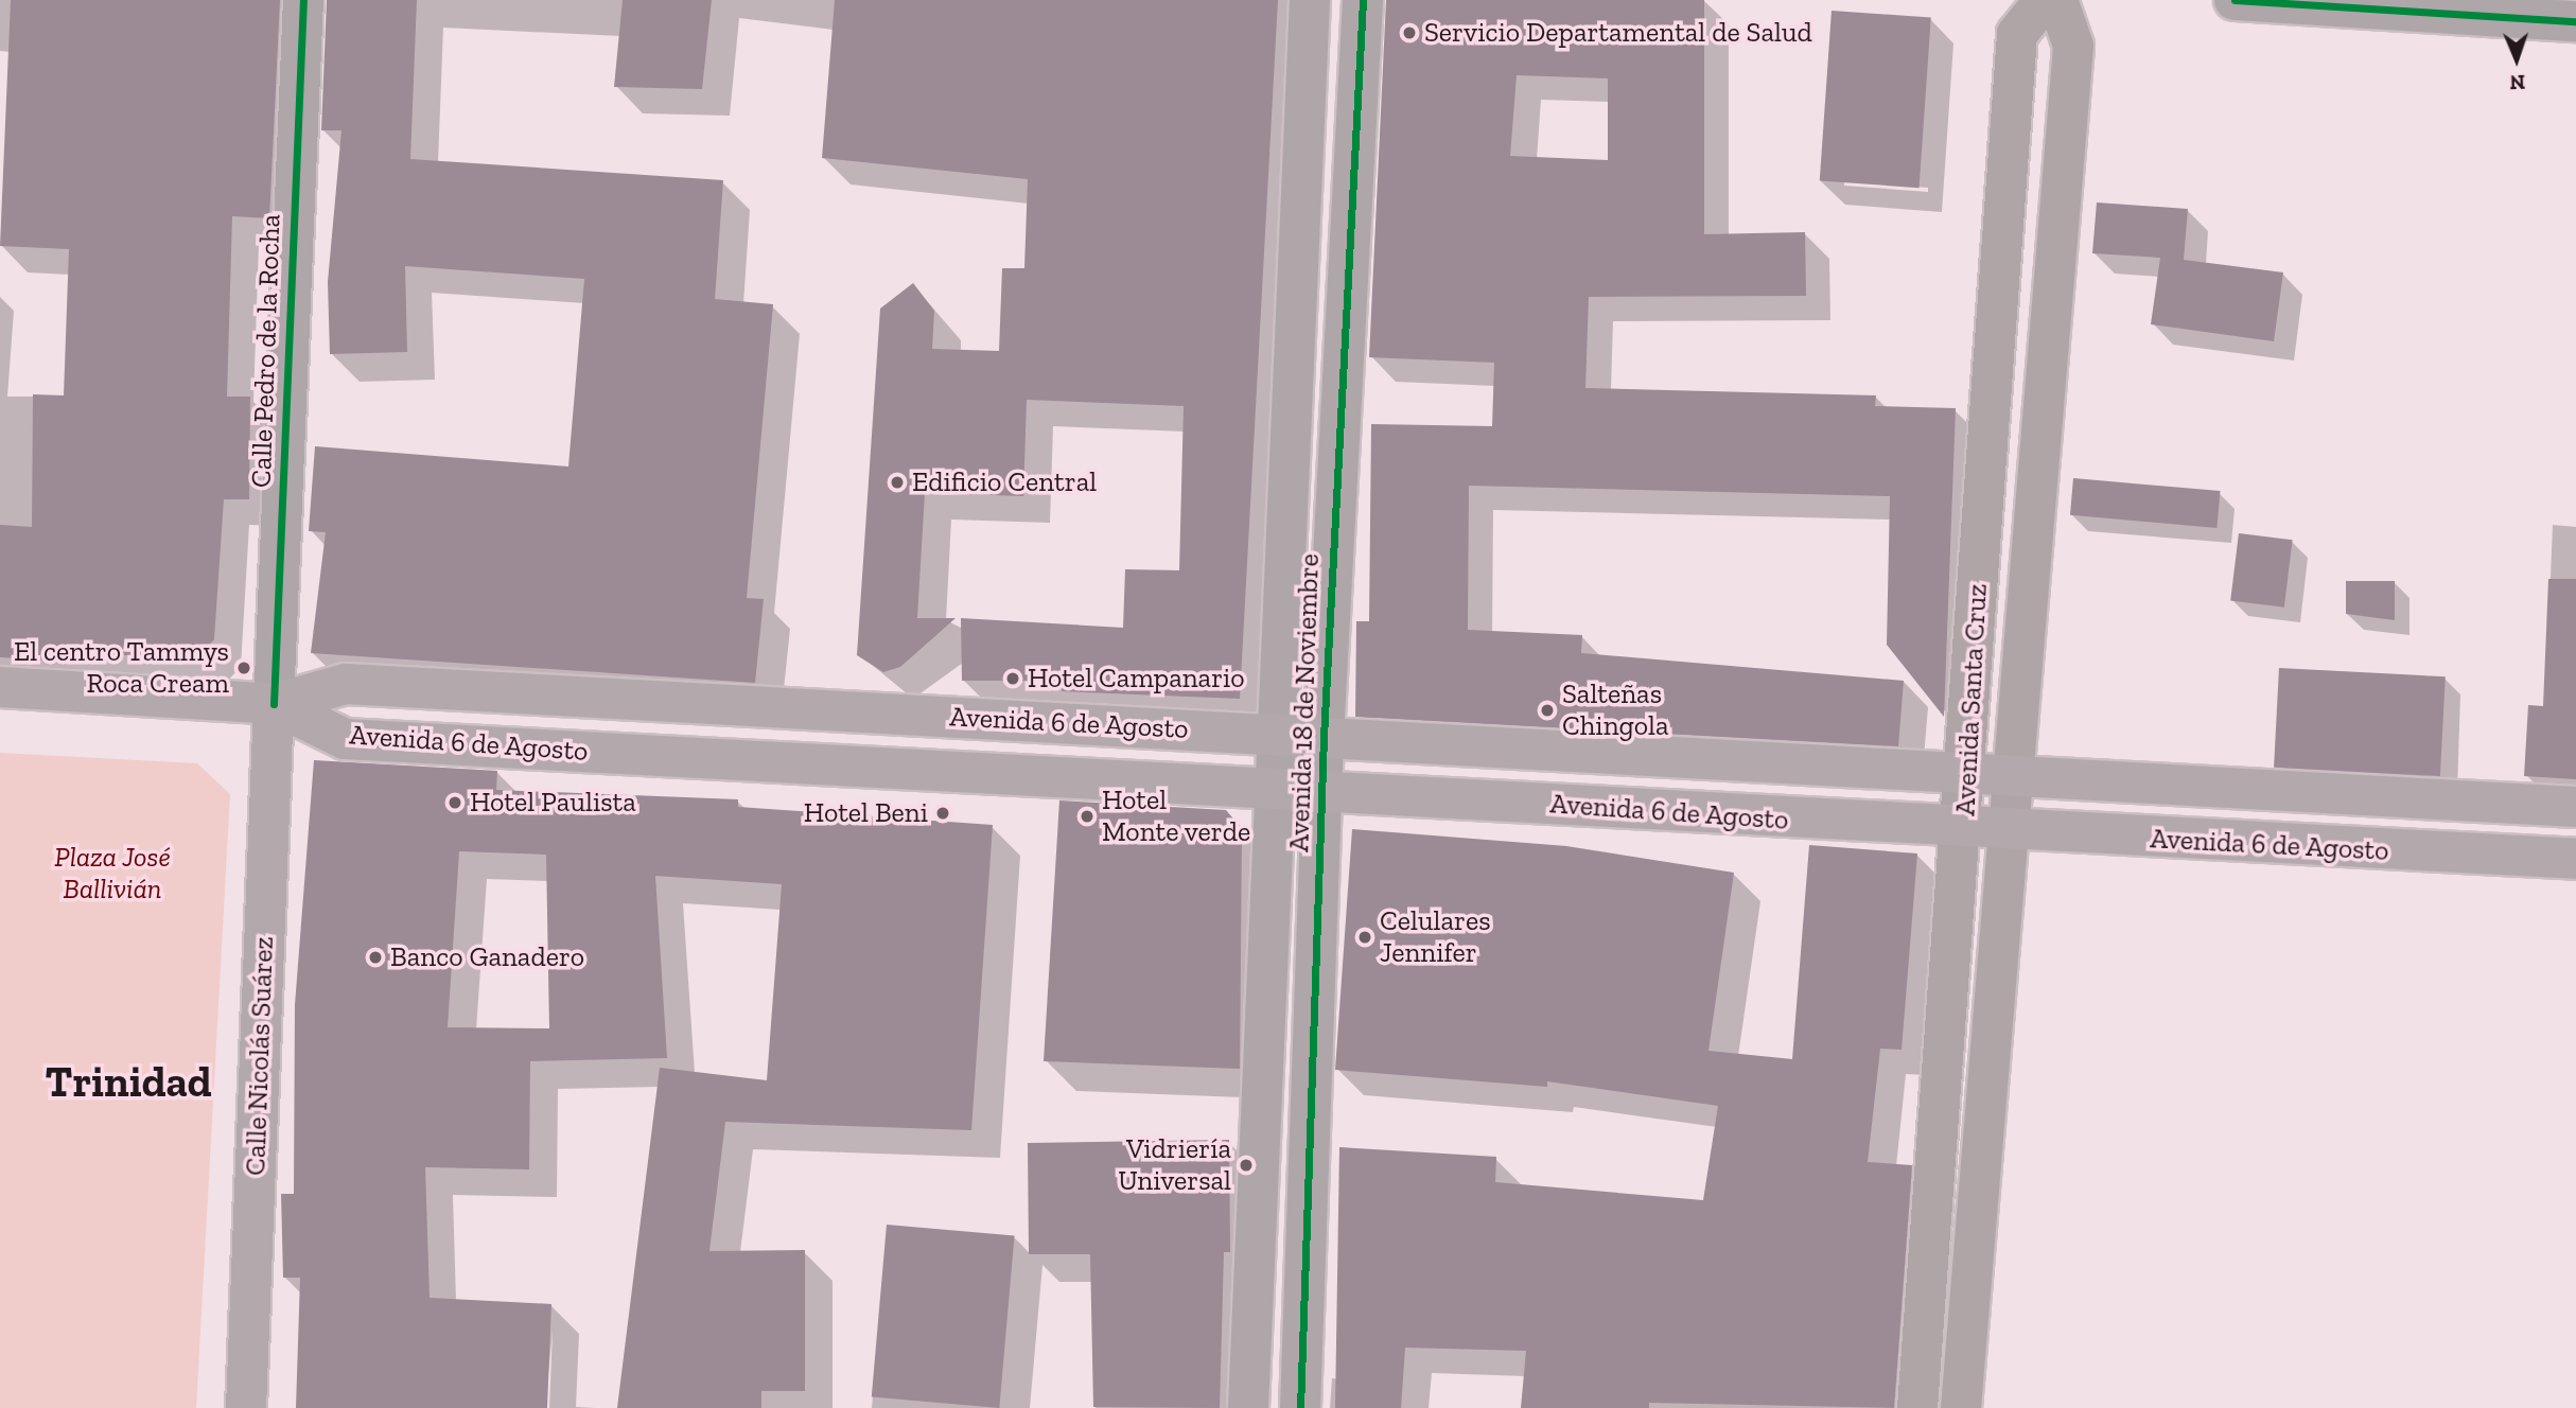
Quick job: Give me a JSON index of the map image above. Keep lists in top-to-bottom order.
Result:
{
  "streets": {
    "main road": ["Avenida Santa Cruz", "Avenida 6 de Agosto", "Calle Nicolás Suárez"],
    "street": ["Calle Pedro de la Rocha", "Avenida 18 de Noviembre"]
  },
  "crossings": [
    ["Calle Pedro de la Rocha", "Avenida 6 de Agosto"],
    ["Calle Pedro de la Rocha", "Calle Nicolás Suárez"],
    ["Avenida Santa Cruz", "Avenida 6 de Agosto"],
    ["Avenida 18 de Noviembre", "Avenida 6 de Agosto"],
    ["Avenida 6 de Agosto", "Calle Nicolás Suárez"]
  ],
  "districts": ["Trinidad"],
  "parks": ["Plaza José Ballivián"],
  "places": [
    "Servicio Departamental de Salud",
    "Edificio Central",
    "El centro Tammys Roca Cream",
    "Hotel Campanario",
    "Salteñas Chingola",
    "Hotel Paulista",
    "Hotel Beni",
    "Hotel Monte verde",
    "Celulares Jennifer",
    "Banco Ganadero",
    "Vidriería Universal"
  ],
  "north": "bottom"
}
